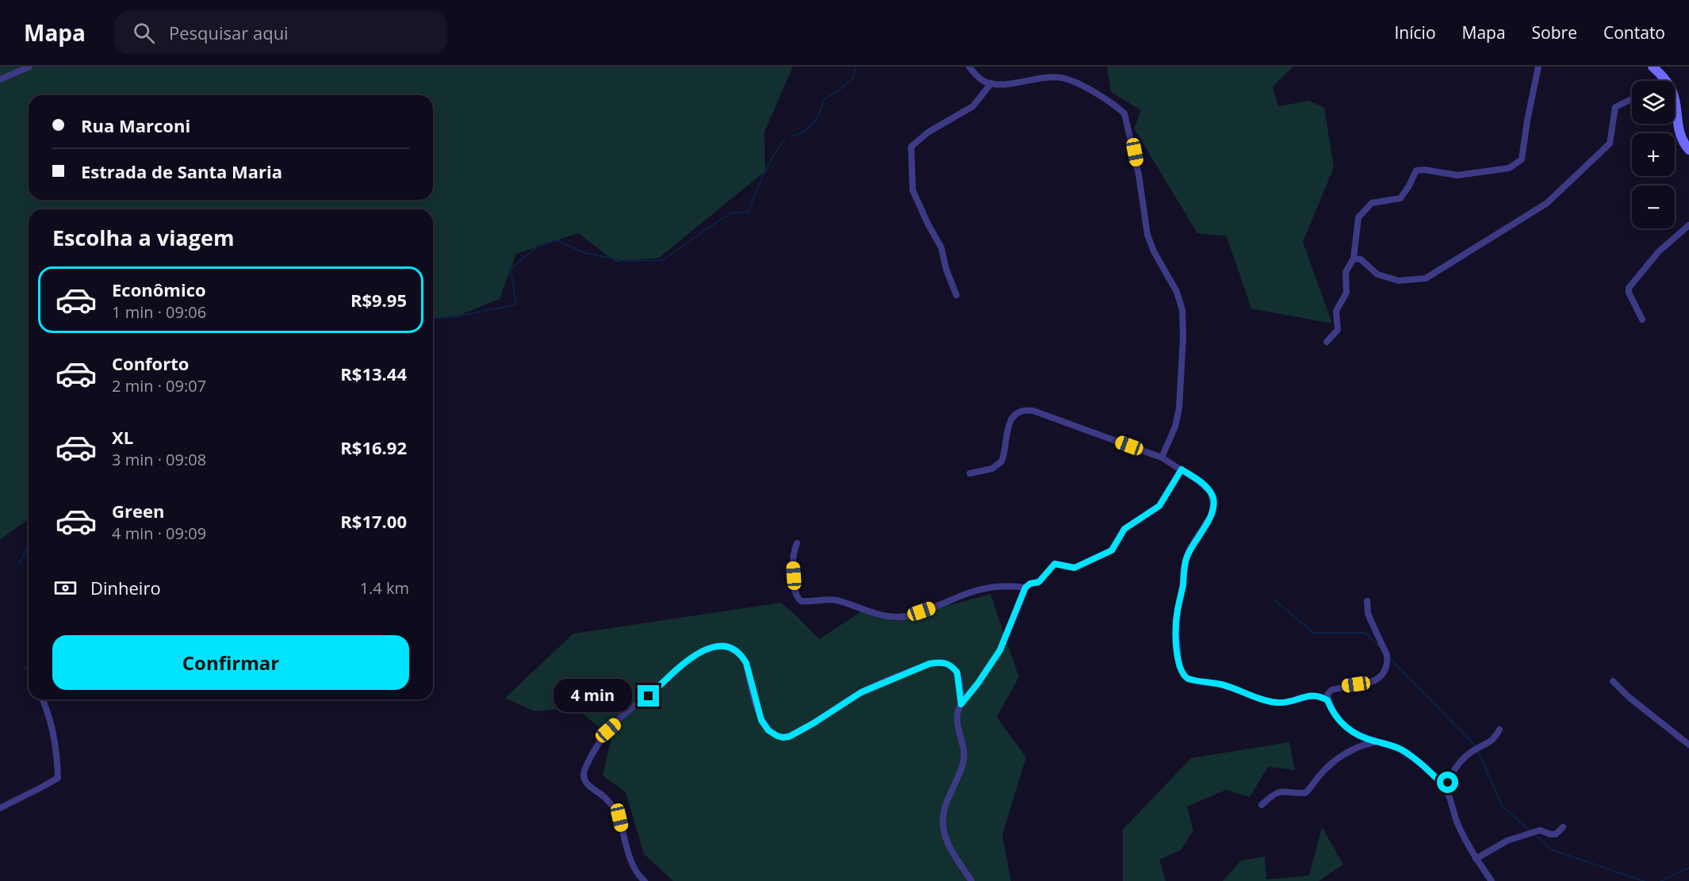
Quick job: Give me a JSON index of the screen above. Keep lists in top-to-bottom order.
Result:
{
  "page": {
    "header": "Mapa",
    "search": "Pesquisar aqui",
    "nav": [
      "Início",
      "Mapa",
      "Sobre",
      "Contato"
    ],
    "map_buttons": ["+", "−"],
    "banner": ["Rua Marconi", "Estrada de Santa Maria"],
    "heading": "Escolha a viagem",
    "list": [
      {
        "name": "Econômico",
        "note": "1 min · 09:06",
        "value": "R$9.95"
      },
      {
        "name": "Conforto",
        "note": "2 min · 09:07",
        "value": "R$13.44"
      },
      {
        "name": "XL",
        "note": "3 min · 09:08",
        "value": "R$16.92"
      },
      {
        "name": "Green",
        "note": "4 min · 09:09",
        "value": "R$17.00"
      }
    ],
    "pay": ["Dinheiro", "1.4 km"],
    "buttons": "Confirmar",
    "bubble": "4 min"
  }
}
